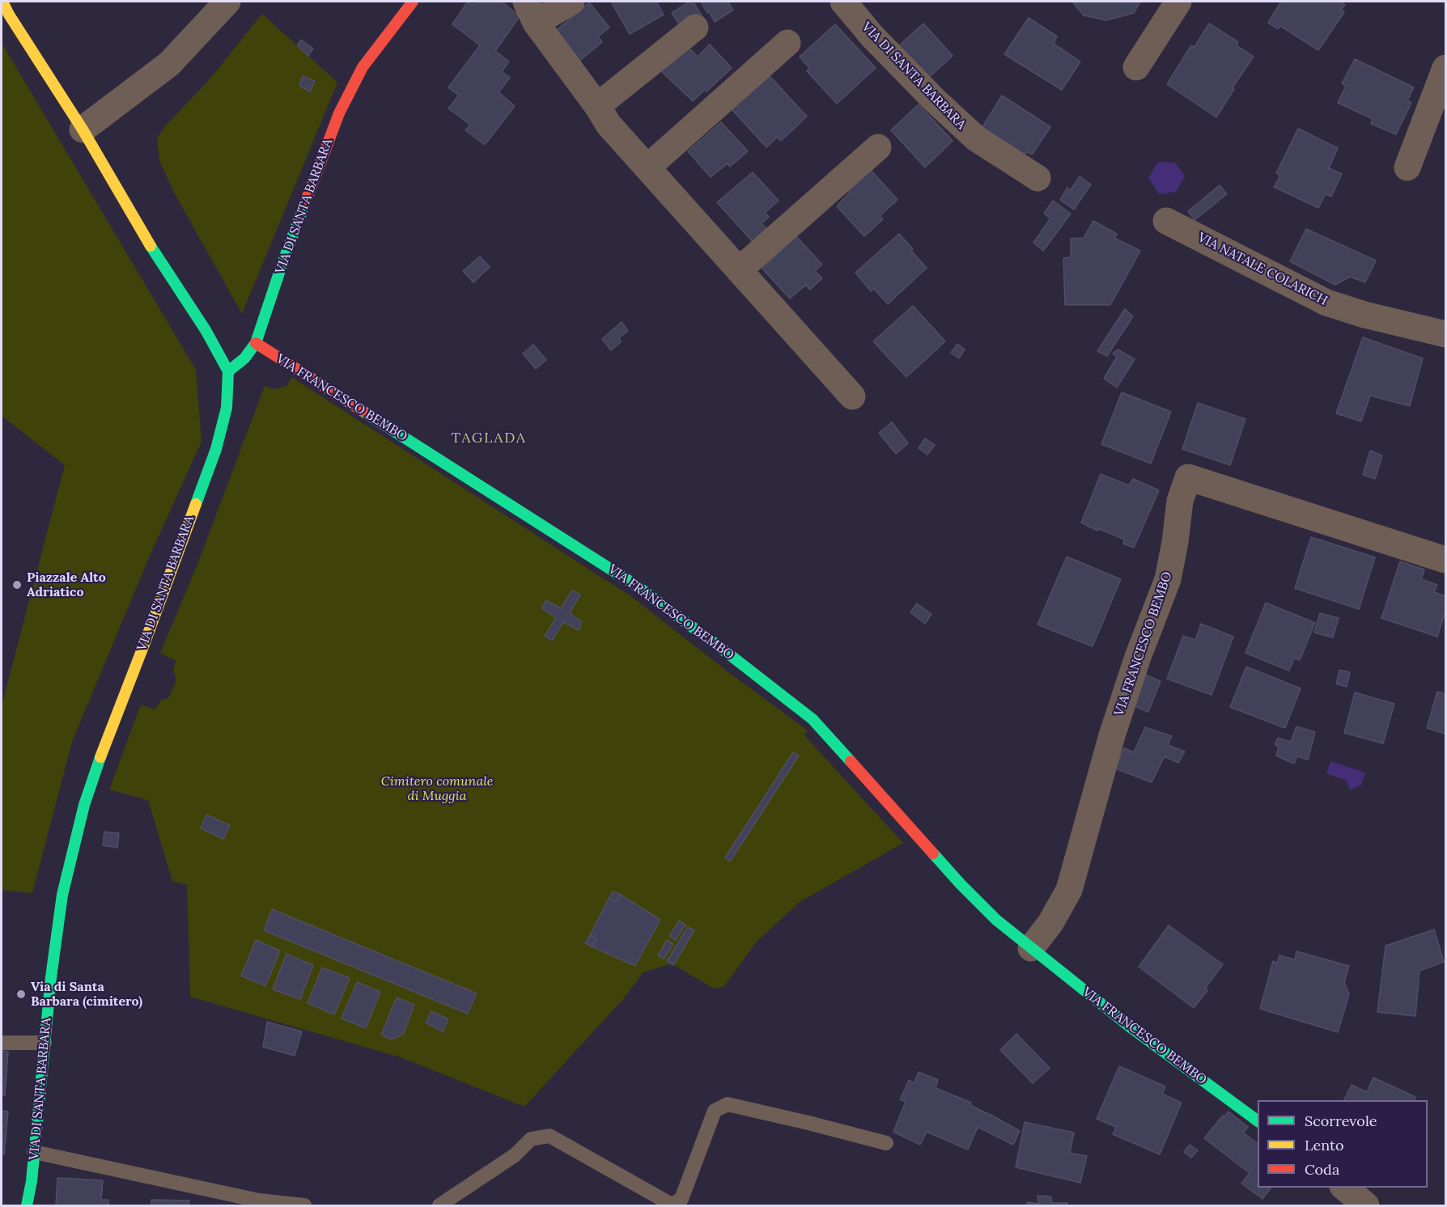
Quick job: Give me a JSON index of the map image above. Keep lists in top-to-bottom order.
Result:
{
  "streets": {
    "street": ["VIA DI SANTA BARBARA", "VIA NATALE COLARICH", "VIA FRANCESCO BEMBO"]
  },
  "crossings": [
    ["VIA DI SANTA BARBARA", "VIA FRANCESCO BEMBO"]
  ],
  "districts": ["TAGLADA"],
  "parks": ["Cimitero comunale di Muggia"],
  "places": ["Piazzale Alto Adriatico", "Via di Santa Barbara (cimitero)"],
  "legend": ["Scorrevole", "Lento", "Coda"]
}
